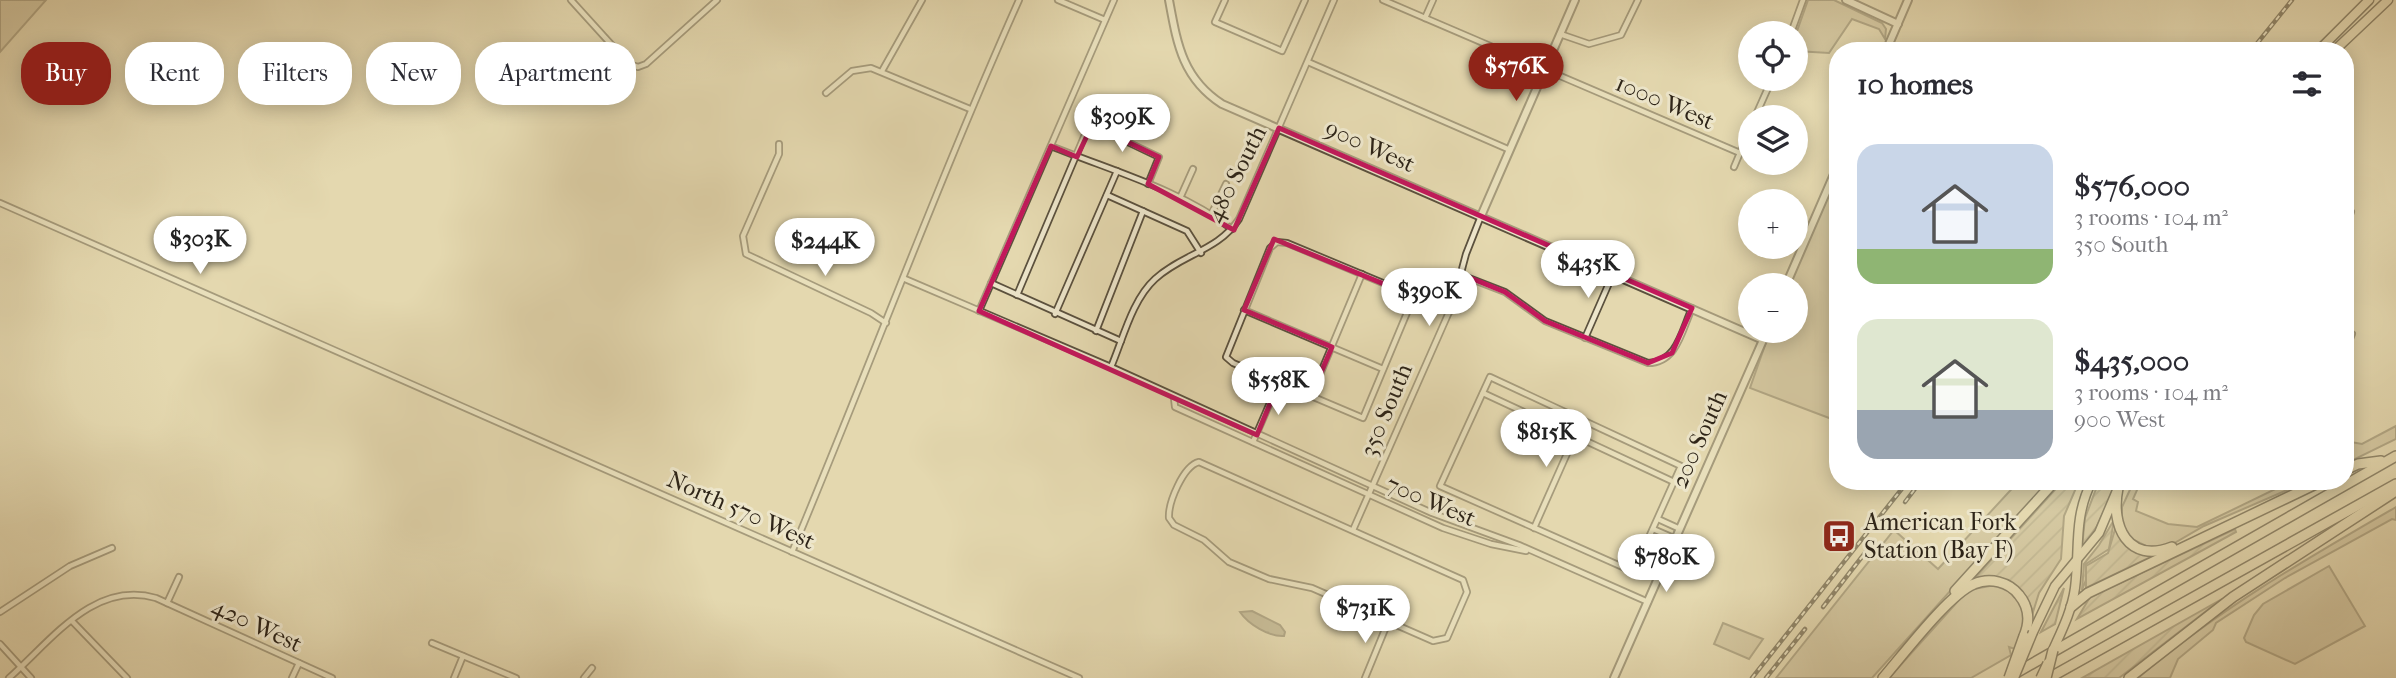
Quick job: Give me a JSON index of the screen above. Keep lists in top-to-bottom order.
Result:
{
  "streets": {
    "street": [
      "1000 West",
      "900 West",
      "480 South",
      "350 South",
      "200 South",
      "700 West",
      "North 570 West",
      "420 West"
    ]
  },
  "crossings": [
    ["1000 West", "350 South"],
    ["900 West", "480 South"],
    ["900 West", "350 South"],
    ["480 South", "700 West"],
    ["350 South", "700 West"],
    ["200 South", "700 West"]
  ],
  "places": {
    "bus stop": ["American Fork Station (Bay F)"]
  },
  "page": {
    "map_buttons": ["+", "−"],
    "chip": [
      "Buy",
      "Rent",
      "Filters",
      "New",
      "Apartment"
    ],
    "heading": "10 homes",
    "price": [
      "$576K",
      "$309K",
      "$303K",
      "$244K",
      "$435K",
      "$390K",
      "$558K",
      "$815K",
      "$780K",
      "$731K"
    ],
    "list": [
      {
        "name": "$576,000",
        "note": "3 rooms · 104 m² · 350 South"
      },
      {
        "name": "$435,000",
        "note": "3 rooms · 104 m² · 900 West"
      }
    ]
  }
}
